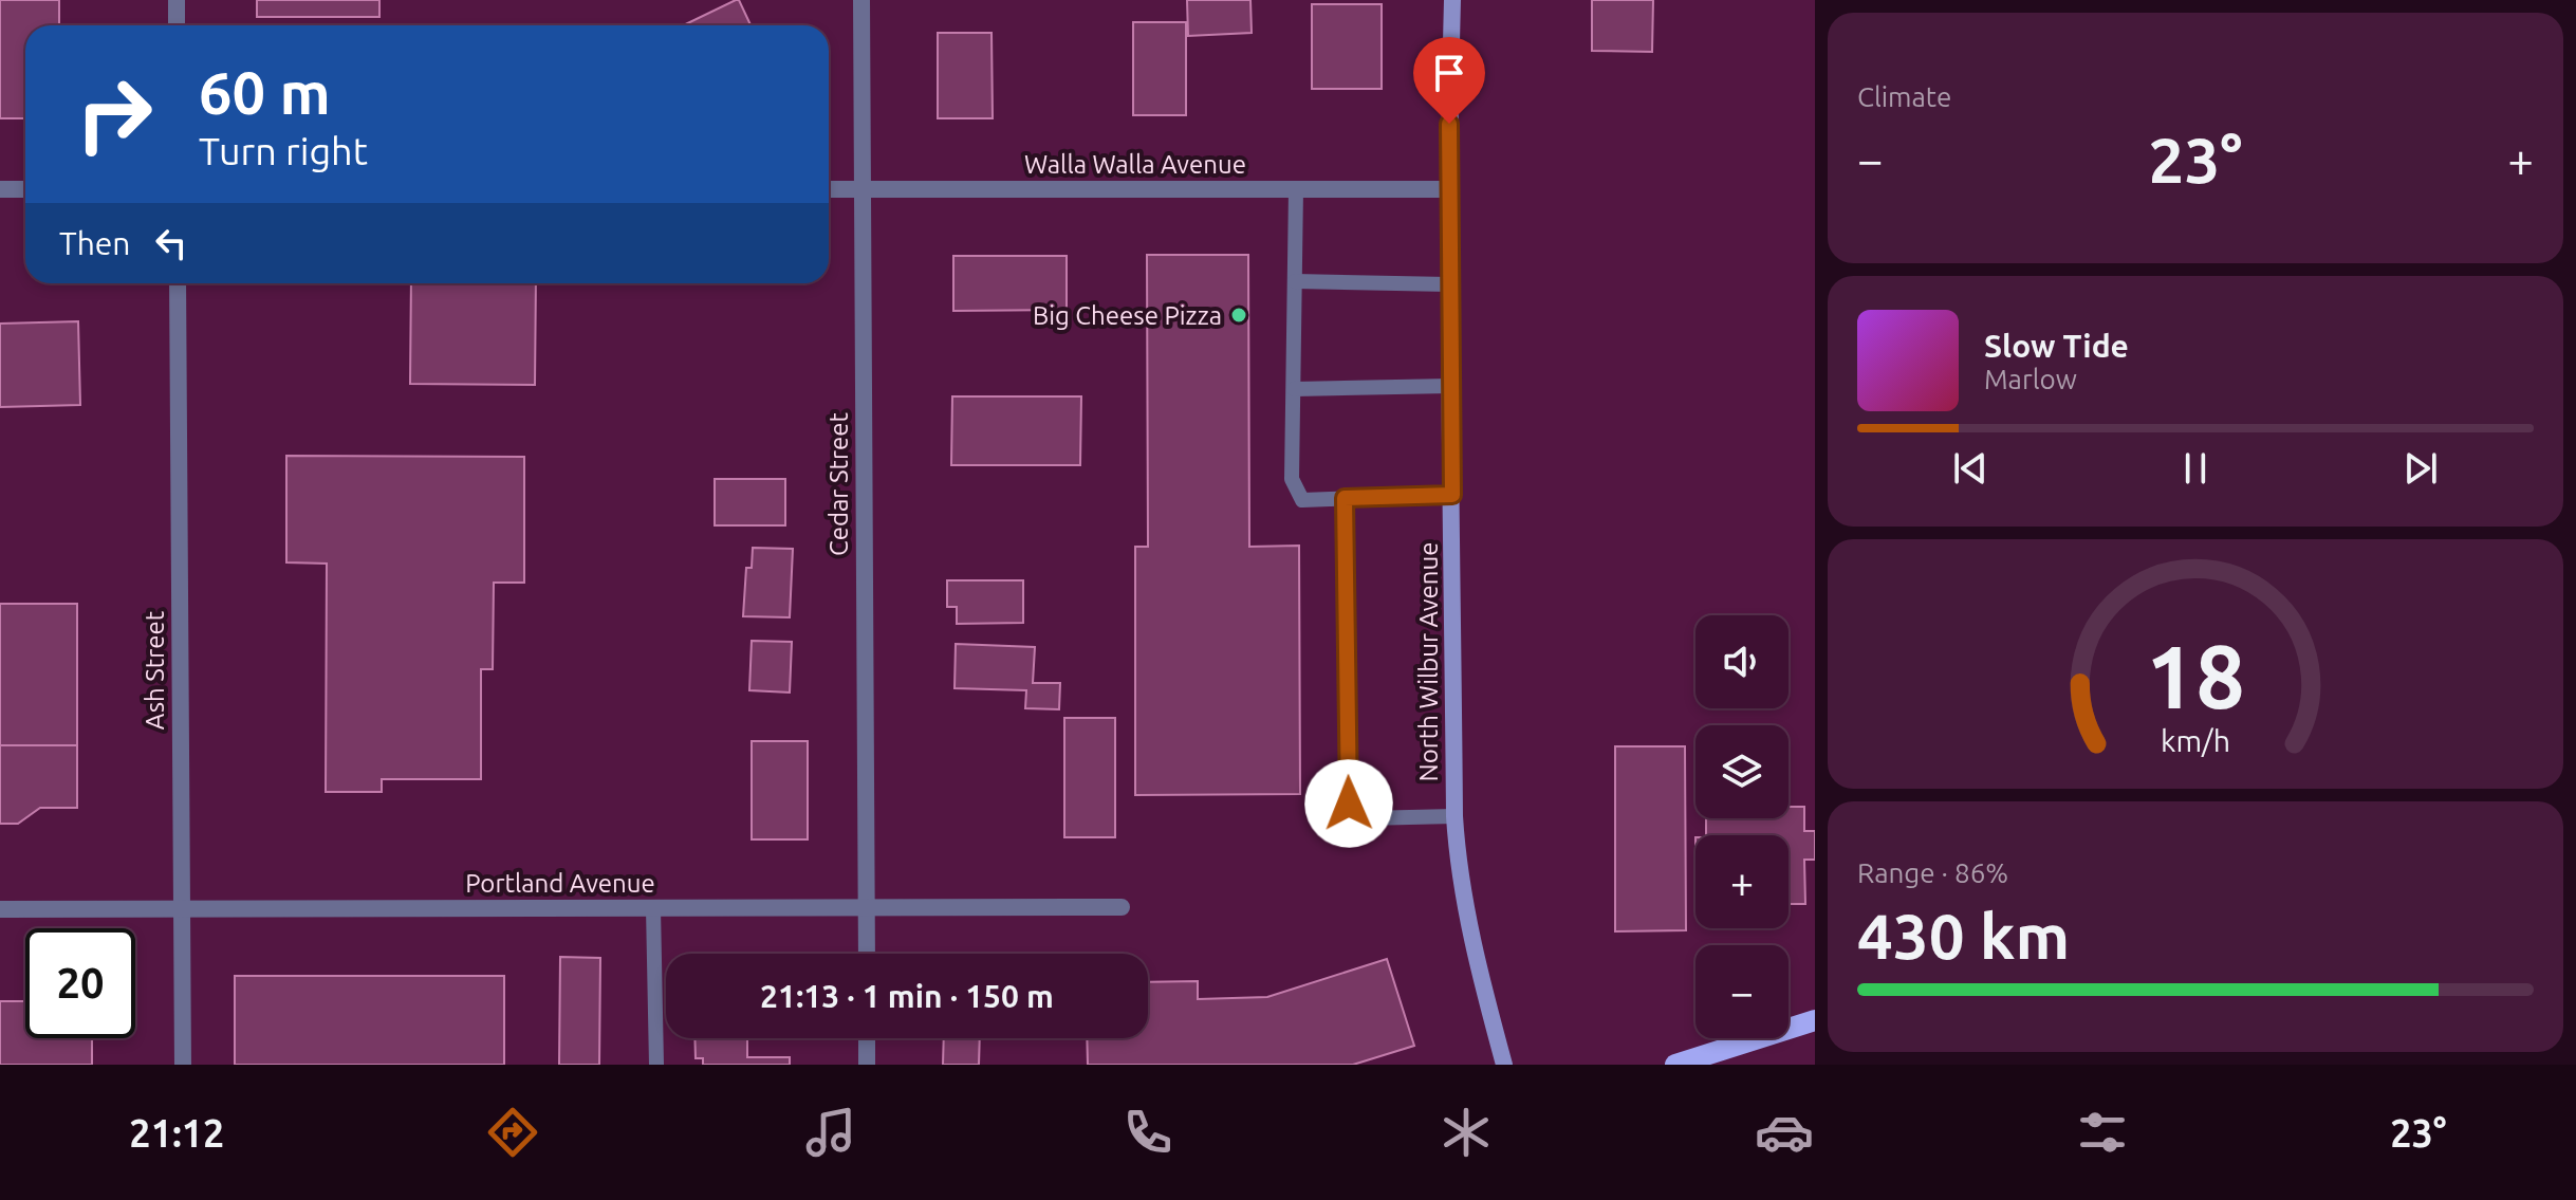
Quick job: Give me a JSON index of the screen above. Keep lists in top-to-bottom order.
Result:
{
  "streets": {
    "main road": ["North Wilbur Avenue"],
    "street": [
      "Walla Walla Avenue",
      "Cedar Street",
      "Ash Street",
      "Portland Avenue"
    ]
  },
  "crossings": [
    ["Walla Walla Avenue", "Cedar Street"],
    ["Walla Walla Avenue", "North Wilbur Avenue"],
    ["Cedar Street", "Portland Avenue"],
    ["Ash Street", "Portland Avenue"]
  ],
  "places": ["Big Cheese Pizza"],
  "page": {
    "tile": [
      "Climate",
      ["Range · 86%", "430 km"]
    ],
    "turn": ["60 m", "Turn right"],
    "heat": ["−", "23°", "+"],
    "then": "Then",
    "song": ["Slow Tide", "Marlow"],
    "map_buttons": ["+", "−"],
    "limit": "20",
    "trip": "21:13 · 1 min · 150 m",
    "tabs": ["21:12", "23°"],
    "gauge": ["18", "km/h"]
  }
}
